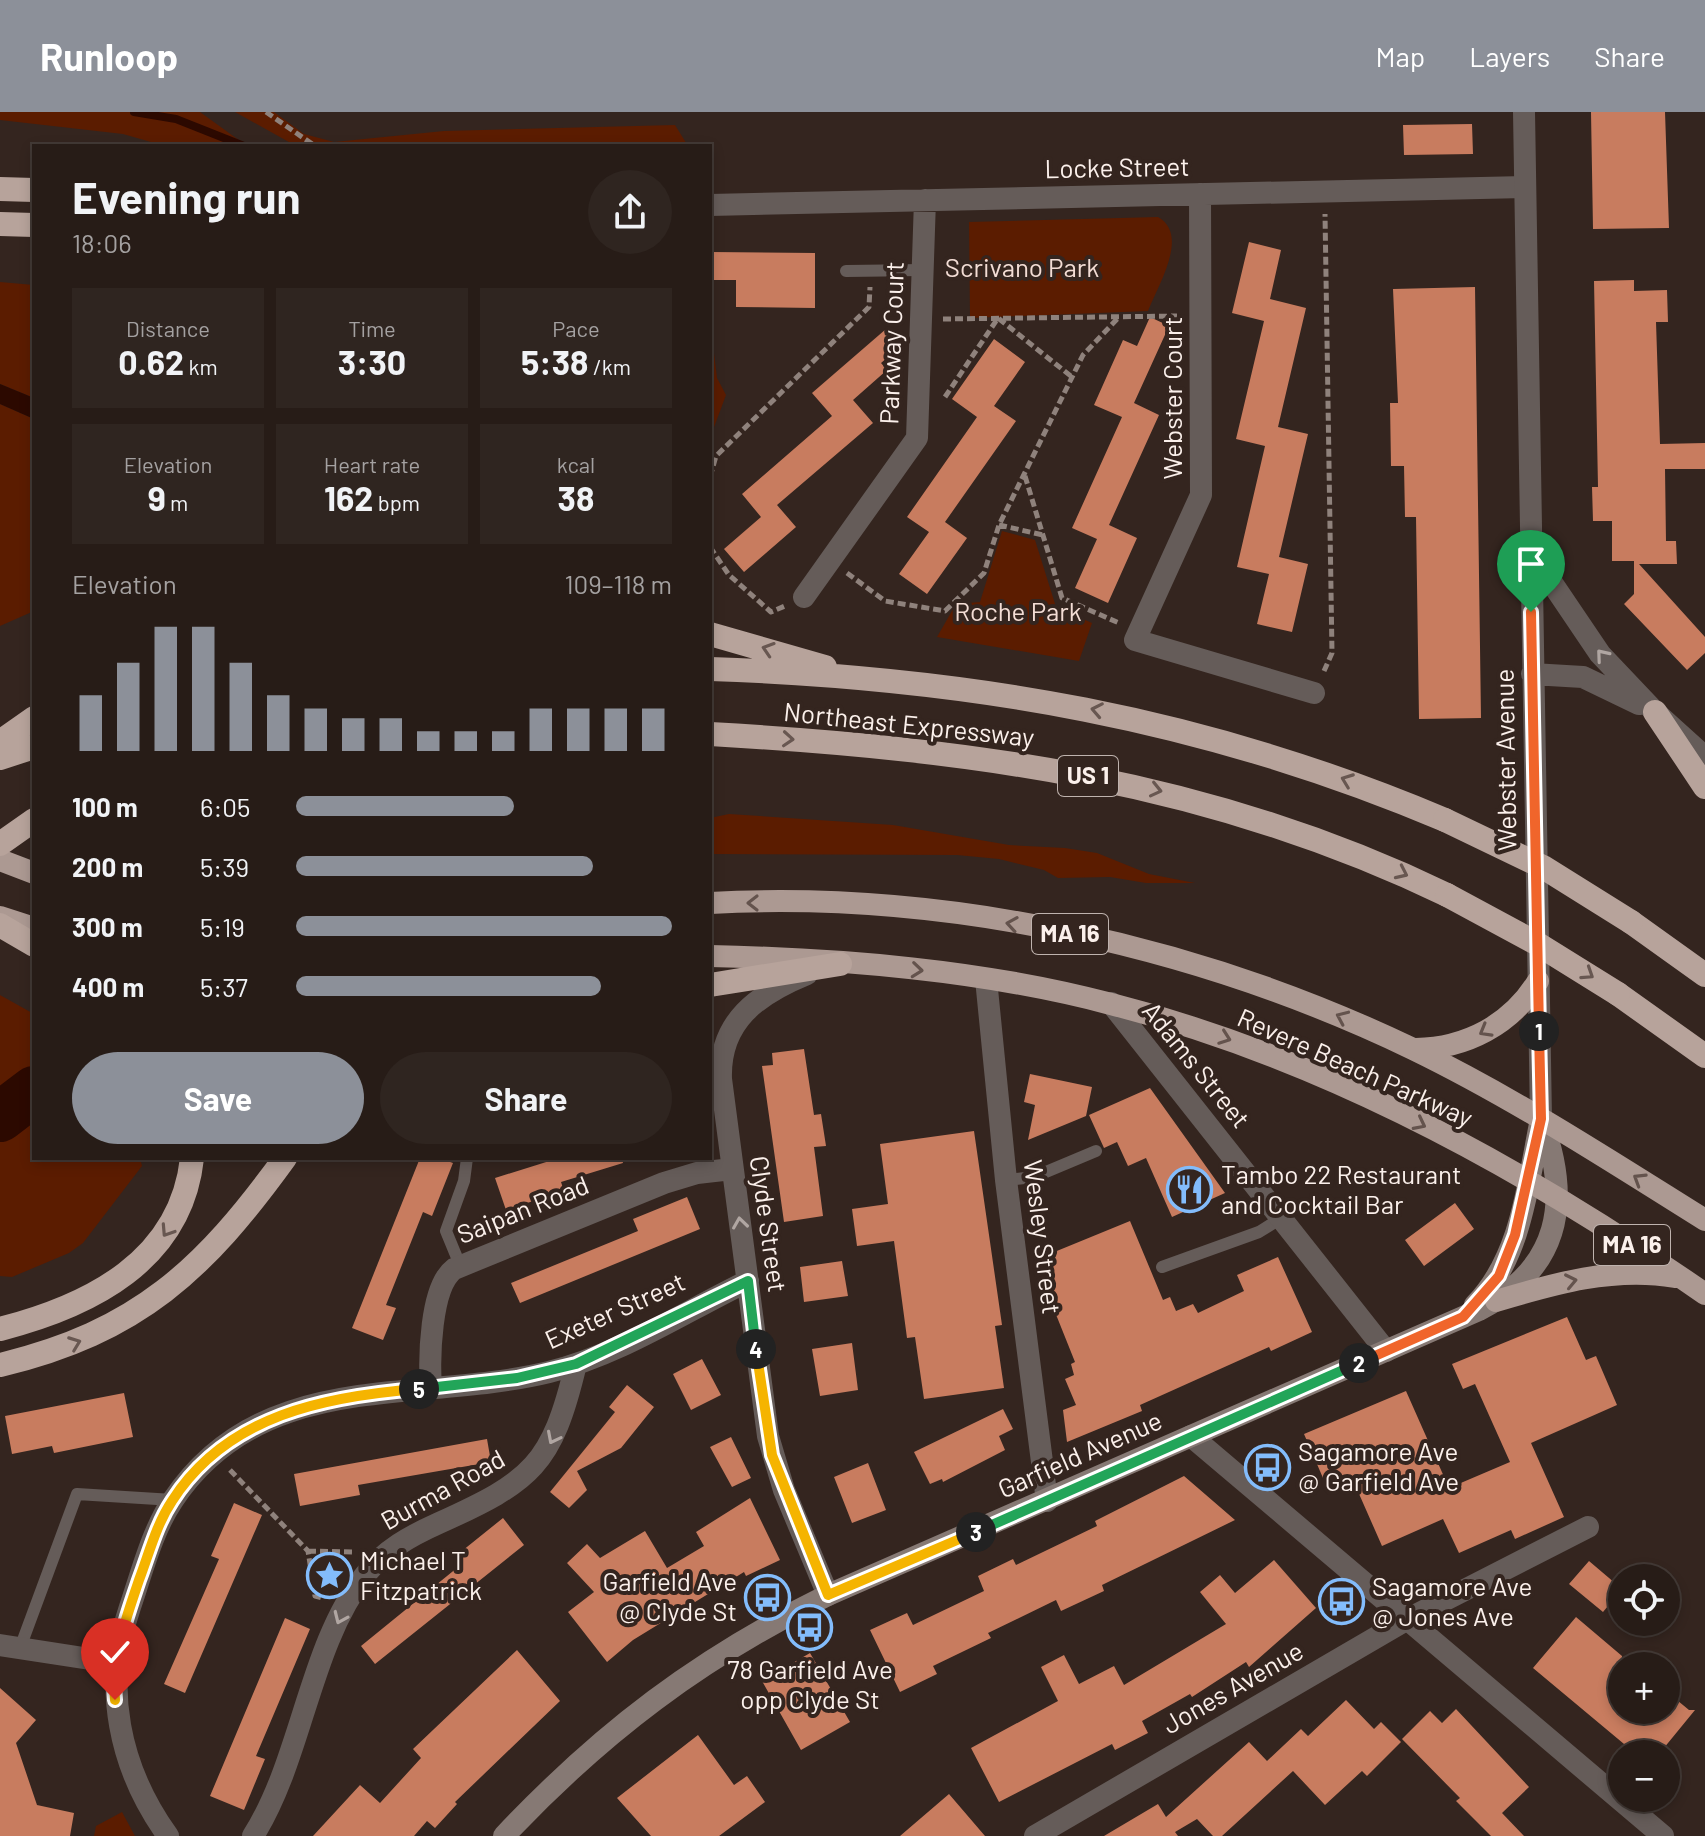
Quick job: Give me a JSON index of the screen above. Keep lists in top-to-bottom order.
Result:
{
  "streets": {
    "highway": [
      "Northeast Expressway",
      "US 1",
      "MA 16",
      "Revere Beach Parkway"
    ],
    "main road": ["Garfield Avenue"],
    "street": [
      "Locke Street",
      "Parkway Court",
      "Webster Court",
      "Webster Avenue",
      "Adams Street",
      "Saipan Road",
      "Clyde Street",
      "Wesley Street",
      "Exeter Street",
      "Burma Road",
      "Jones Avenue"
    ]
  },
  "crossings": [
    ["Locke Street", "Parkway Court"],
    ["Locke Street", "Webster Court"],
    ["Locke Street", "Webster Avenue"],
    ["Webster Avenue", "Revere Beach Parkway"],
    ["Webster Avenue", "Garfield Avenue"],
    ["Adams Street", "Revere Beach Parkway"],
    ["Adams Street", "Garfield Avenue"],
    ["Revere Beach Parkway", "Clyde Street"],
    ["Revere Beach Parkway", "Wesley Street"],
    ["Revere Beach Parkway", "Garfield Avenue"],
    ["Saipan Road", "Clyde Street"],
    ["Saipan Road", "Exeter Street"],
    ["Clyde Street", "Exeter Street"],
    ["Clyde Street", "Garfield Avenue"],
    ["Wesley Street", "Garfield Avenue"],
    ["Exeter Street", "Burma Road"]
  ],
  "one_way": ["Burma Road"],
  "parks": ["Scrivano Park", "Roche Park"],
  "places": {
    "restaurant": ["Tambo 22 Restaurant and Cocktail Bar"],
    "bus stop": [
      "Sagamore Ave @ Garfield Ave",
      "Garfield Ave @ Clyde St",
      "Sagamore Ave @ Jones Ave",
      "78 Garfield Ave opp Clyde St"
    ],
    "place": ["Michael T Fitzpatrick"]
  },
  "page": {
    "header": "Runloop",
    "nav": ["Map", "Layers", "Share"],
    "heading": ["Evening run", "18:06"],
    "stats": [
      ["Distance", "0.62 km"],
      ["Time", "3:30"],
      ["Pace", "5:38 /km"],
      ["Elevation", "9 m"],
      ["Heart rate", "162 bpm"],
      ["kcal", "38"]
    ],
    "chart": ["Elevation", "109–118 m"],
    "list": [
      {
        "name": "100 m",
        "note": "6:05"
      },
      {
        "name": "200 m",
        "note": "5:39"
      },
      {
        "name": "300 m",
        "note": "5:19"
      },
      {
        "name": "400 m",
        "note": "5:37"
      }
    ],
    "pins": [
      "1",
      "4",
      "2",
      "5",
      "3"
    ],
    "buttons": ["Save", "Share"],
    "map_buttons": ["+", "−"]
  }
}
